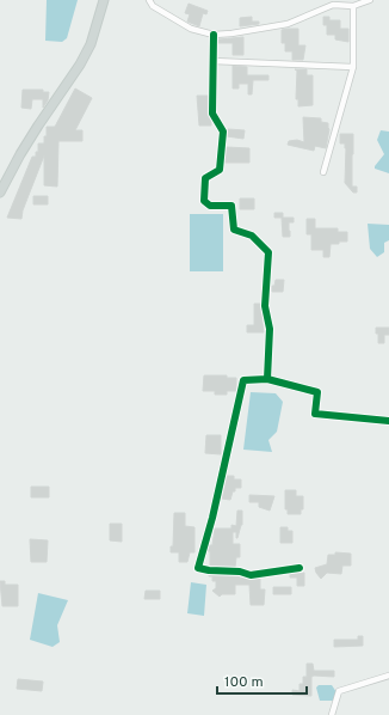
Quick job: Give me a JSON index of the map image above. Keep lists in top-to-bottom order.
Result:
{
  "scale_bar": "100 m"
}
